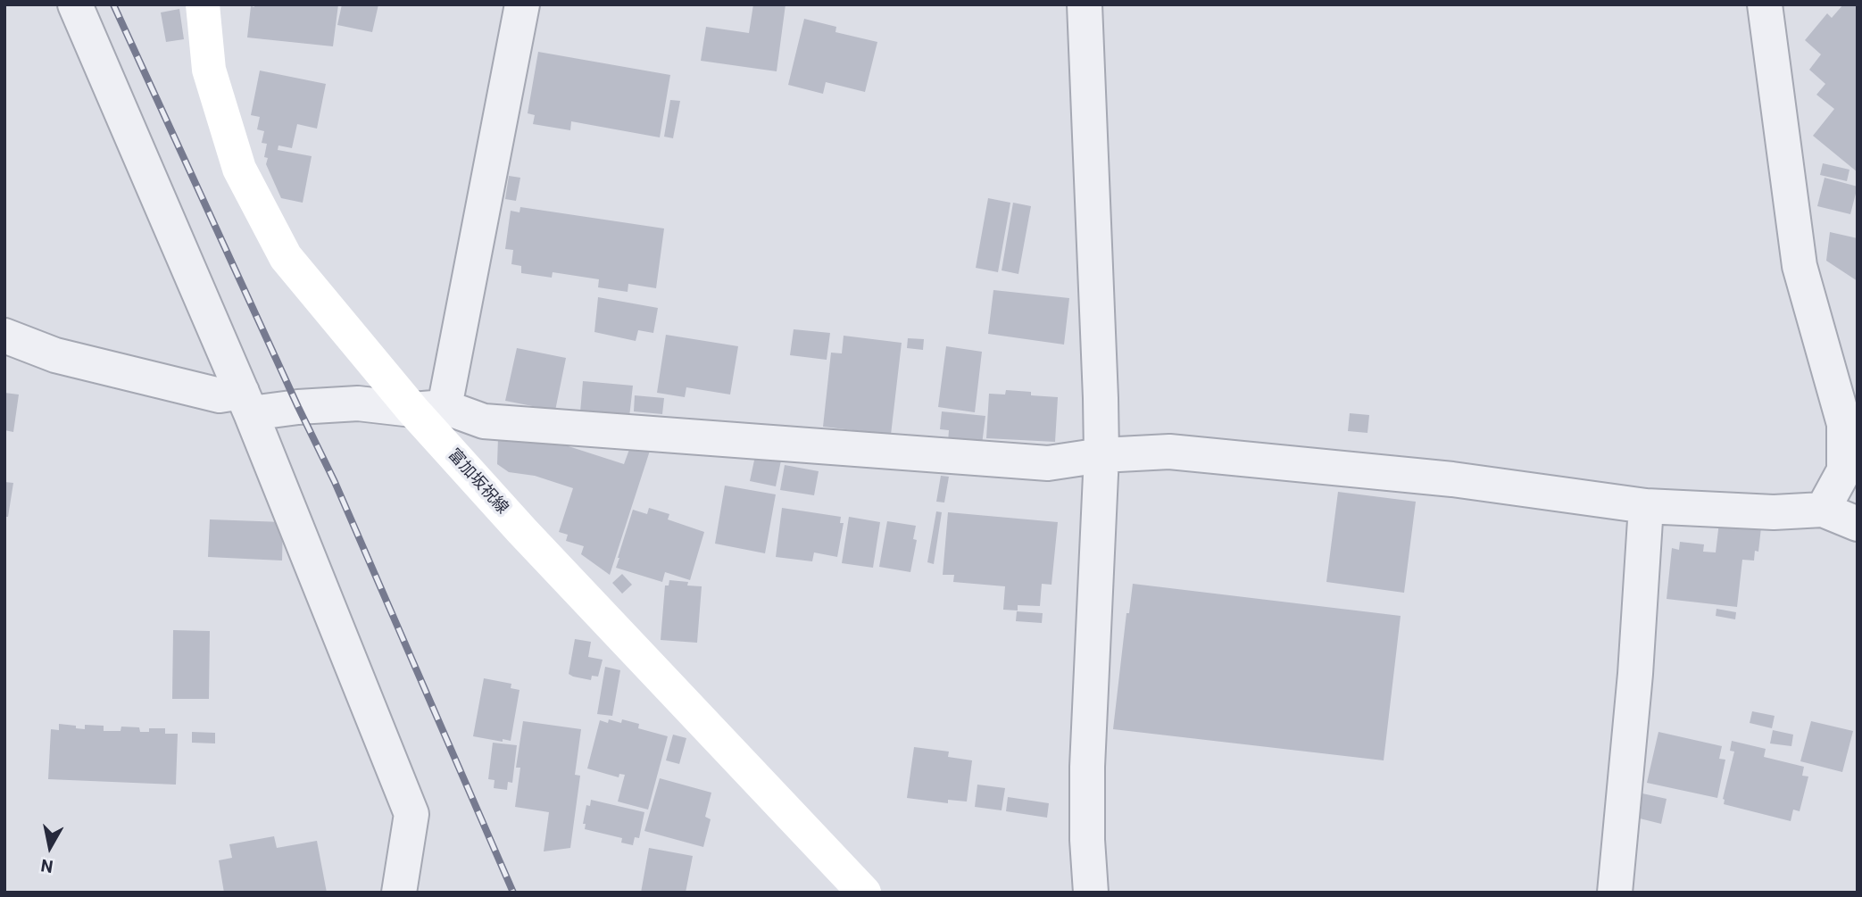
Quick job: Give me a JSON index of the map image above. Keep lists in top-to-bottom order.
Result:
{
  "streets": {
    "main road": ["富加坂祝線"]
  },
  "north": "bottom"
}
